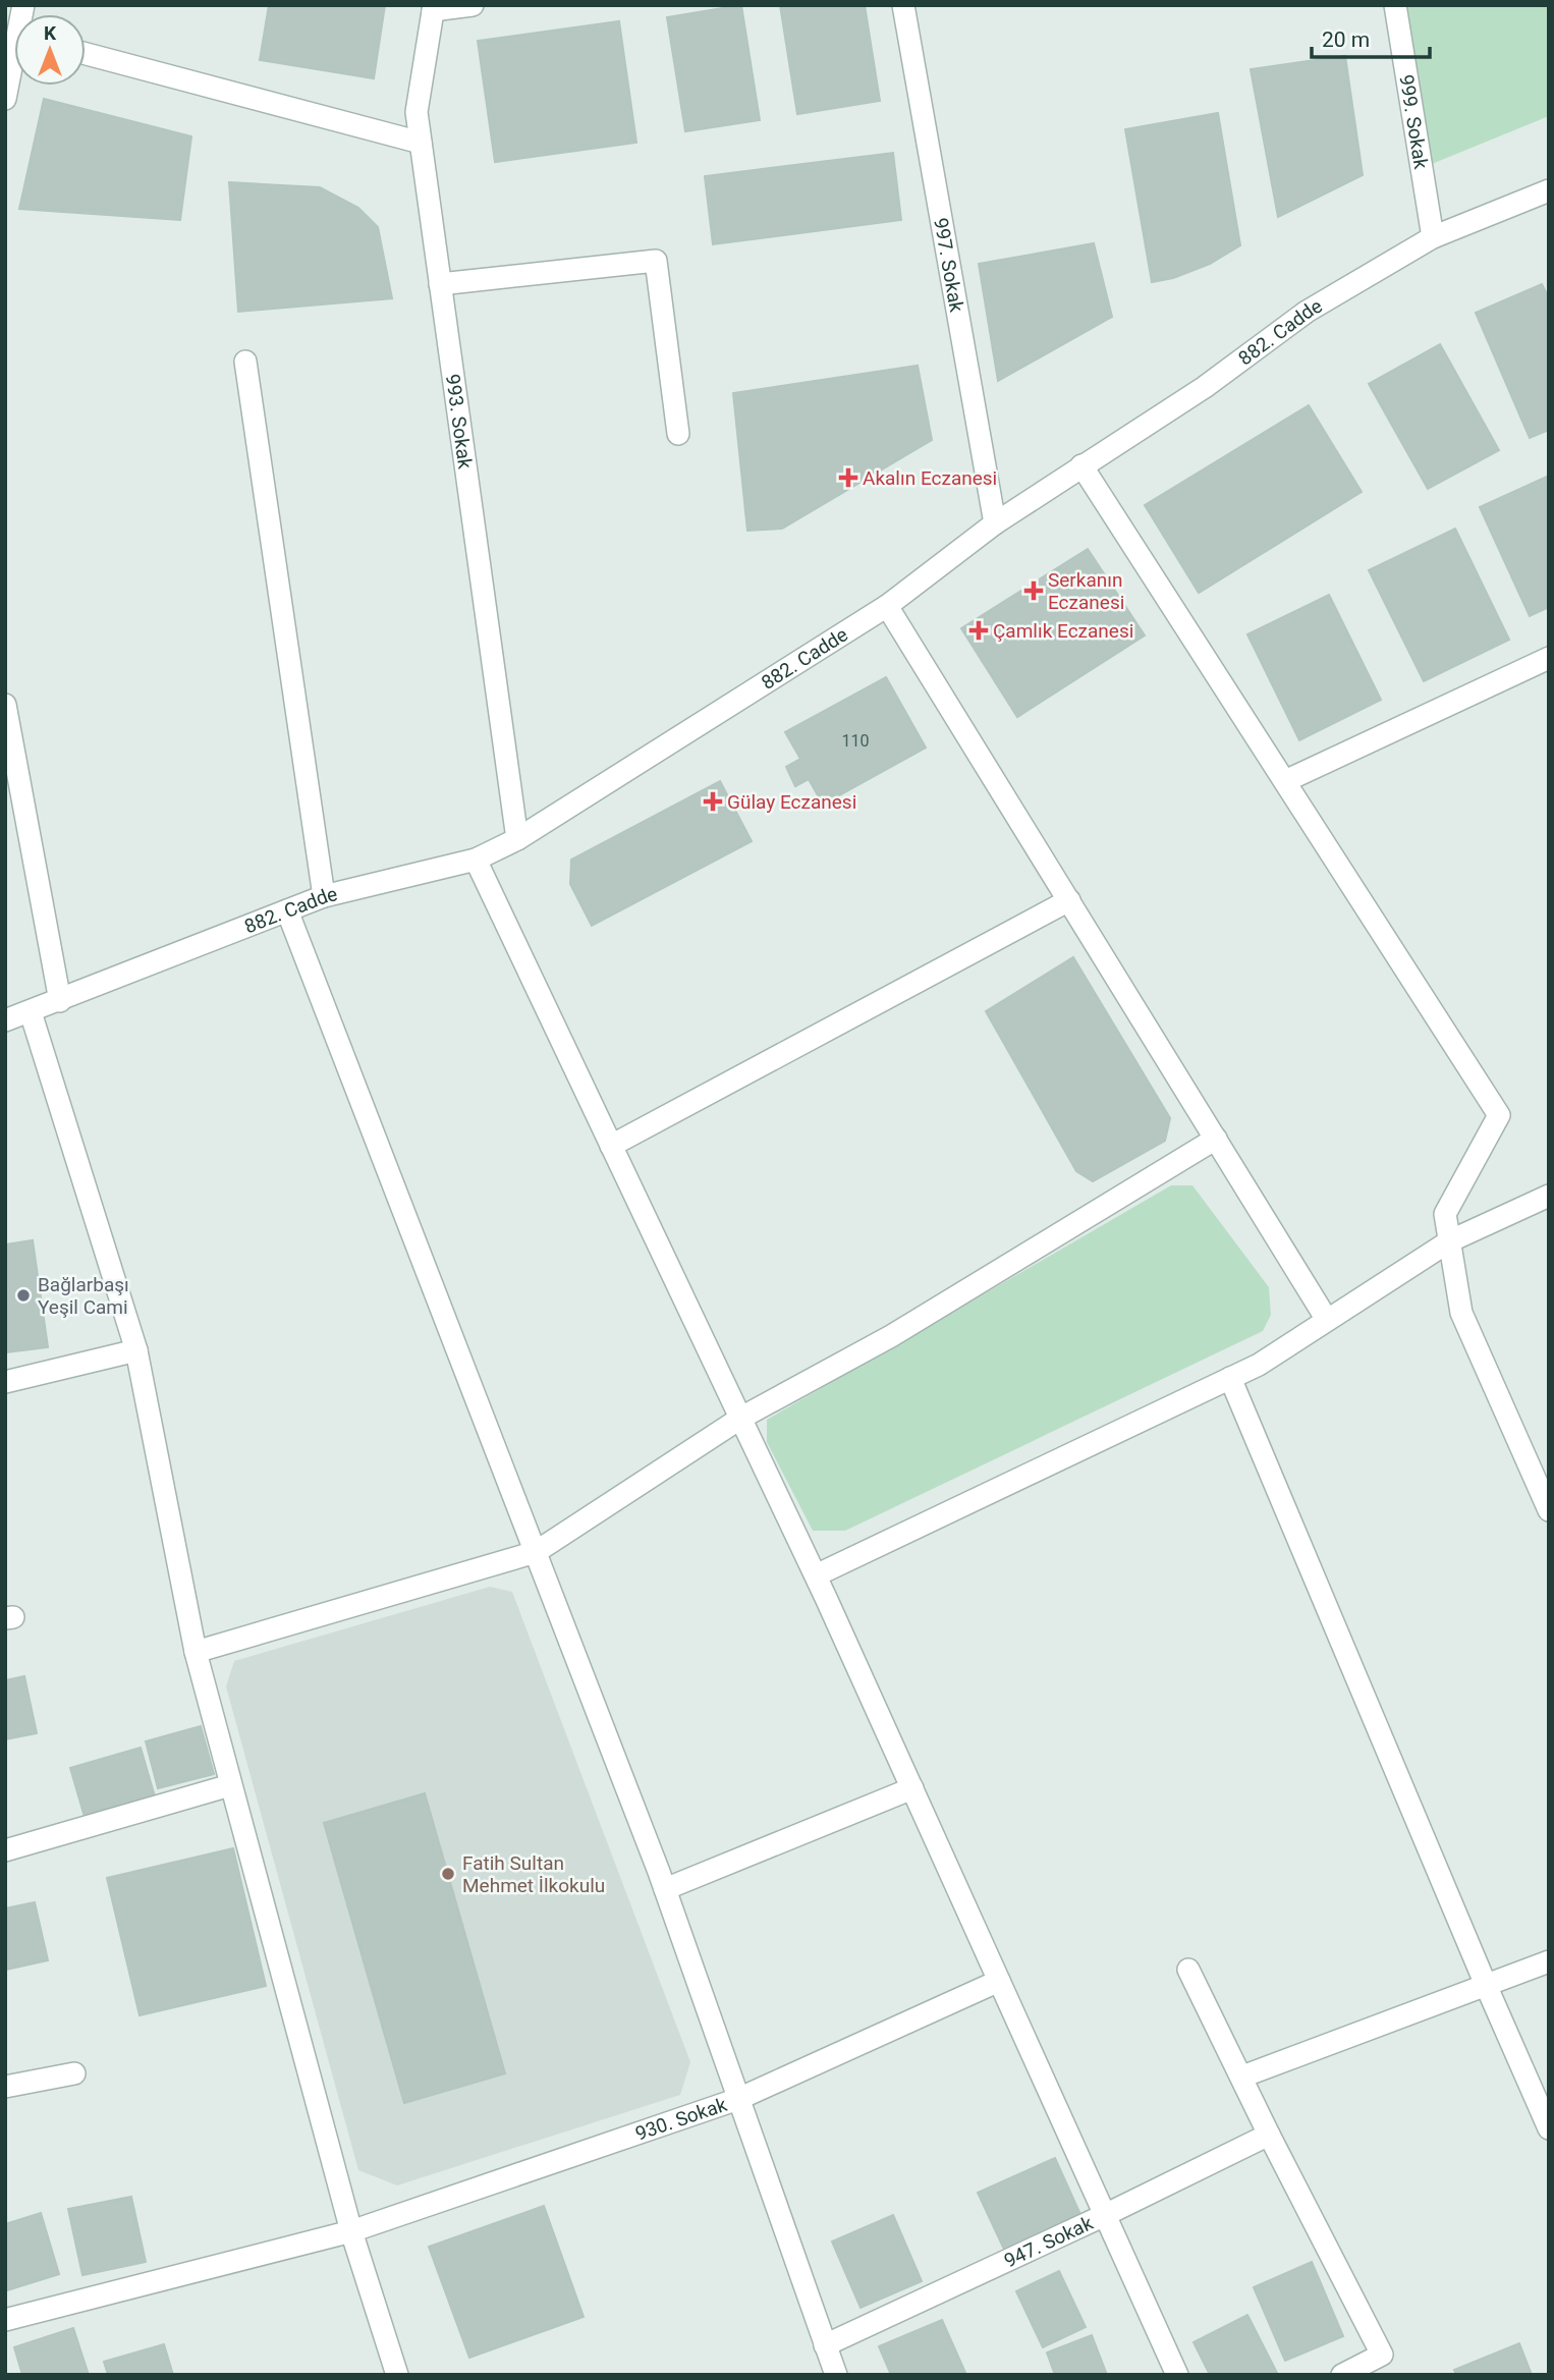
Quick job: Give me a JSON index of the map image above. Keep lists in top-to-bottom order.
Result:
{
  "streets": {
    "street": [
      "999. Sokak",
      "997. Sokak",
      "882. Cadde",
      "993. Sokak",
      "930. Sokak",
      "947. Sokak"
    ]
  },
  "crossings": [
    ["999. Sokak", "882. Cadde"],
    ["997. Sokak", "882. Cadde"],
    ["882. Cadde", "993. Sokak"]
  ],
  "places": {
    "health": [
      "Akalın Eczanesi",
      "Serkanın Eczanesi",
      "Çamlık Eczanesi",
      "Gülay Eczanesi"
    ],
    "other": ["Bağlarbaşı Yeşil Cami", "Fatih Sultan Mehmet İlkokulu"]
  },
  "house_numbers": ["110"],
  "scale_bar": "20 m",
  "north": "top"
}
